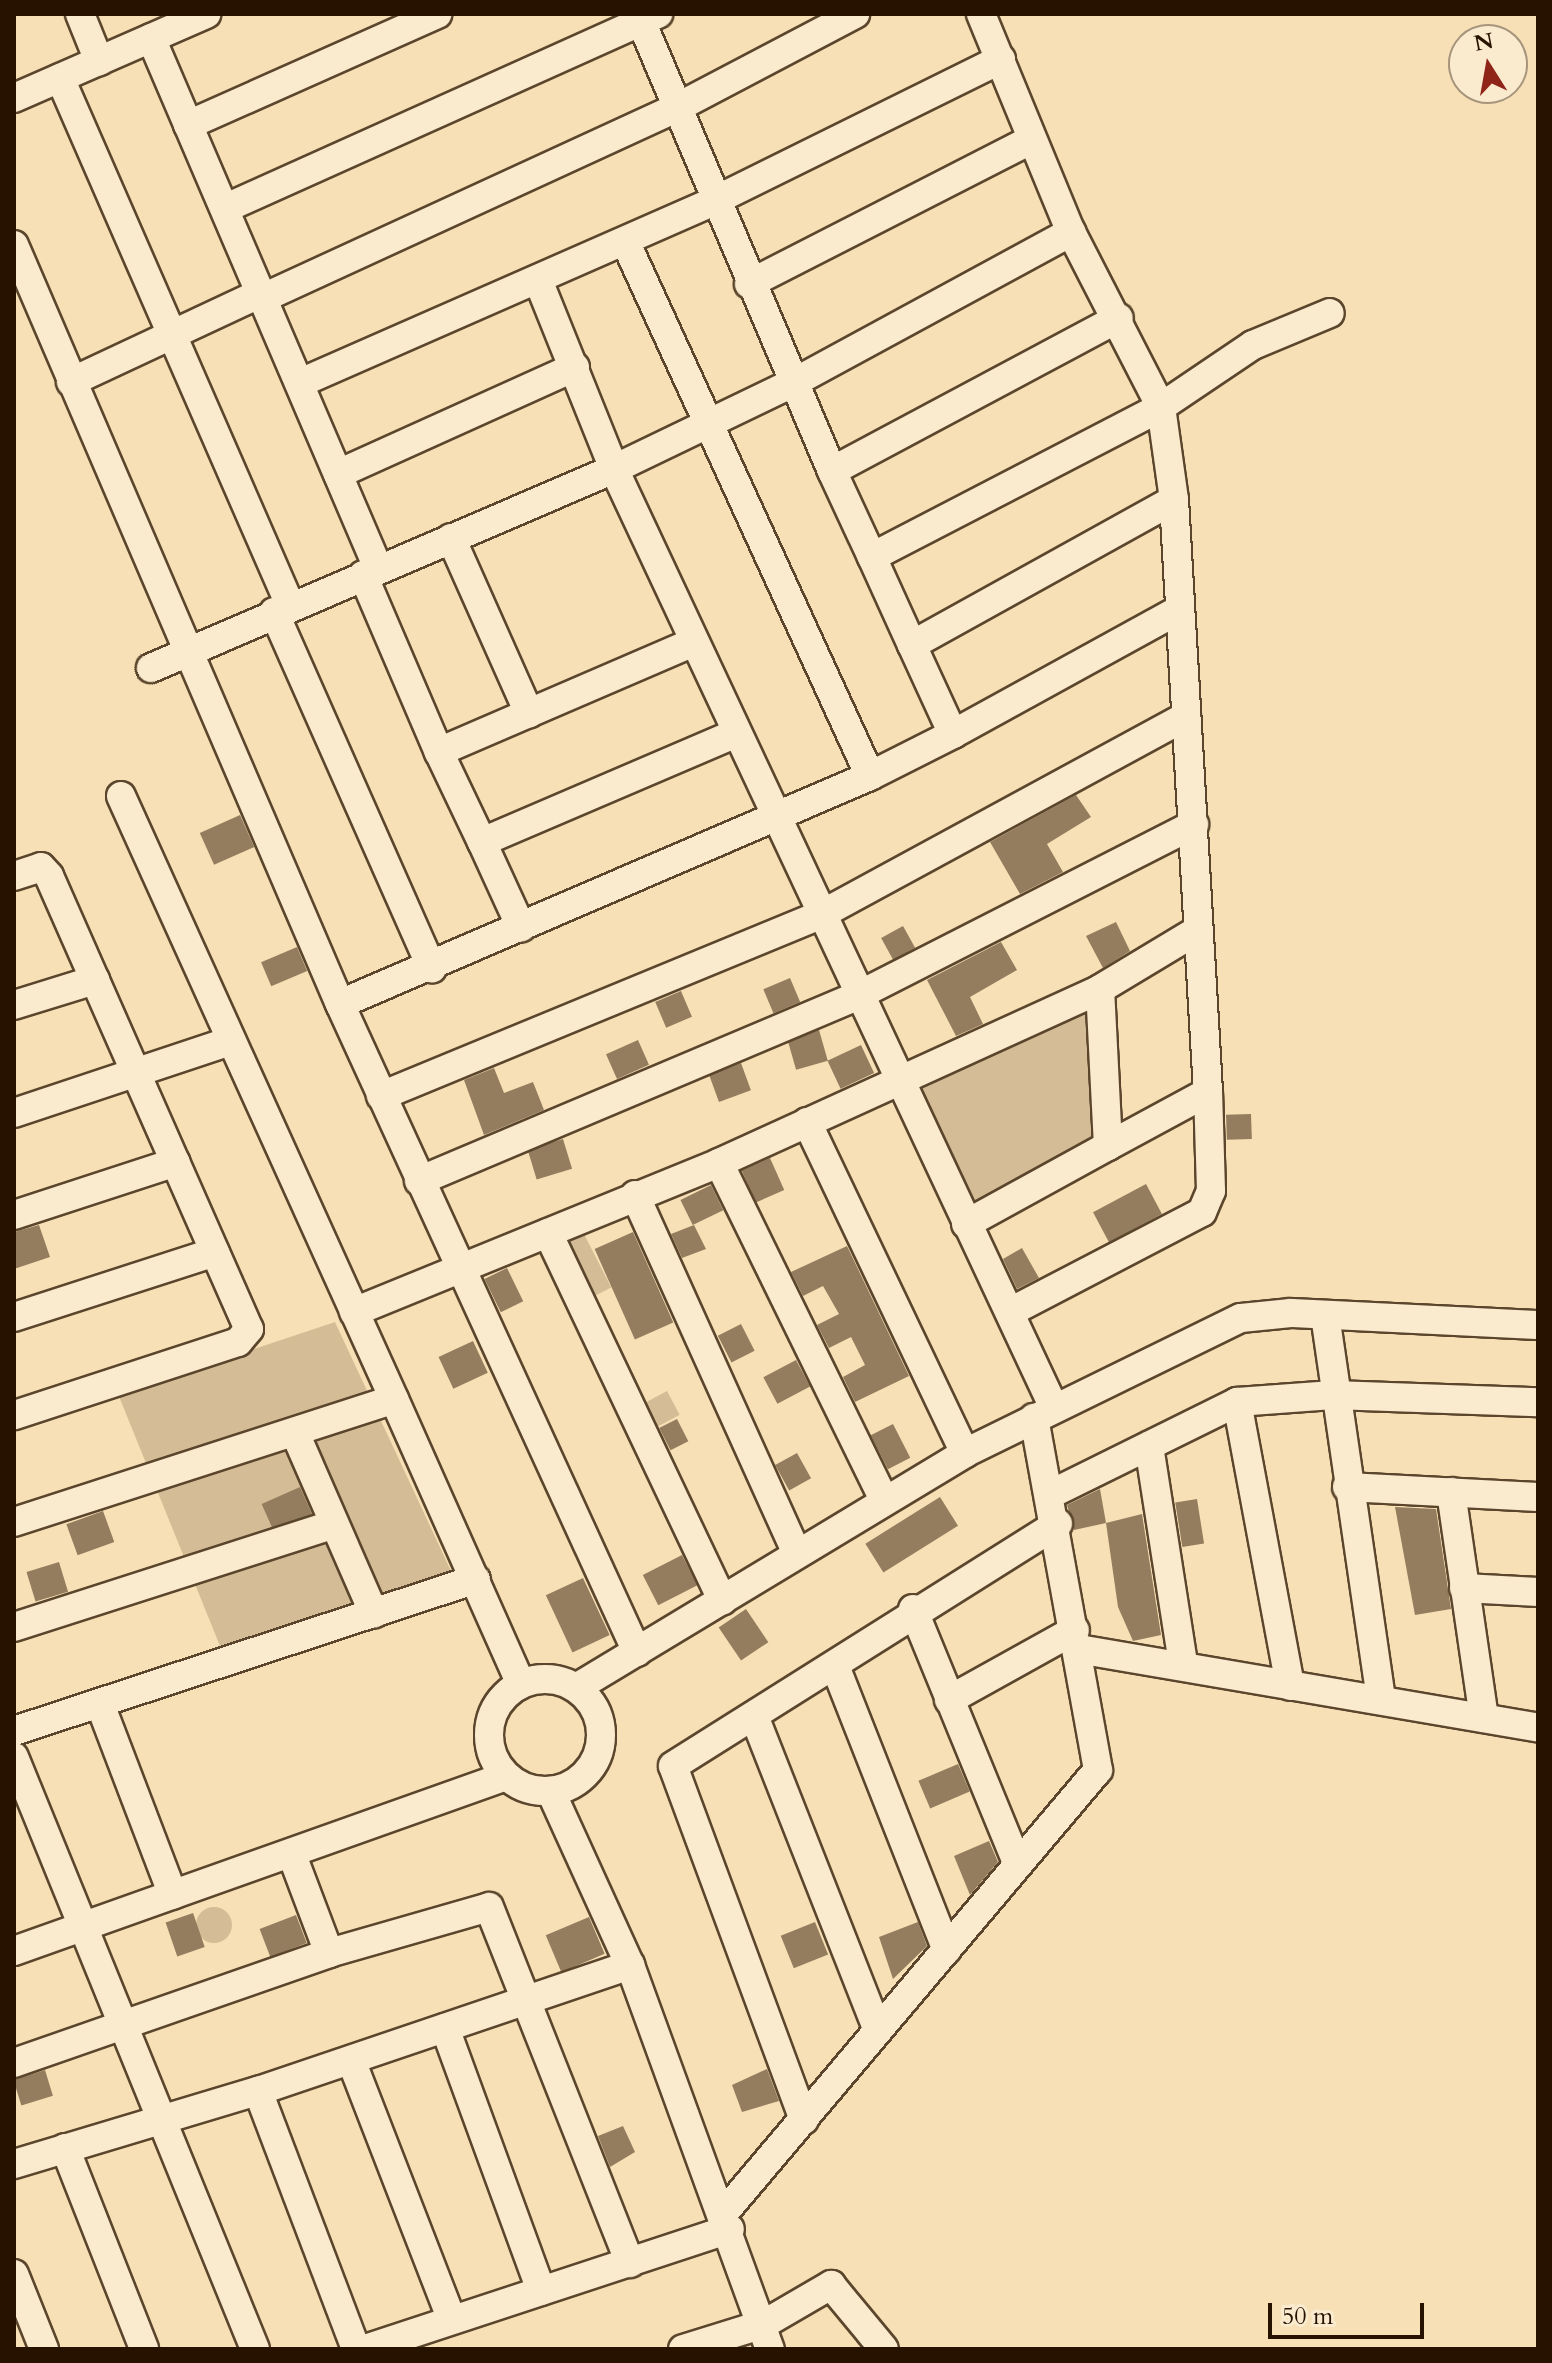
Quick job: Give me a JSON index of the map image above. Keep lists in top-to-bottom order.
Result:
{
  "scale_bar": "50 m",
  "north": "top"
}
